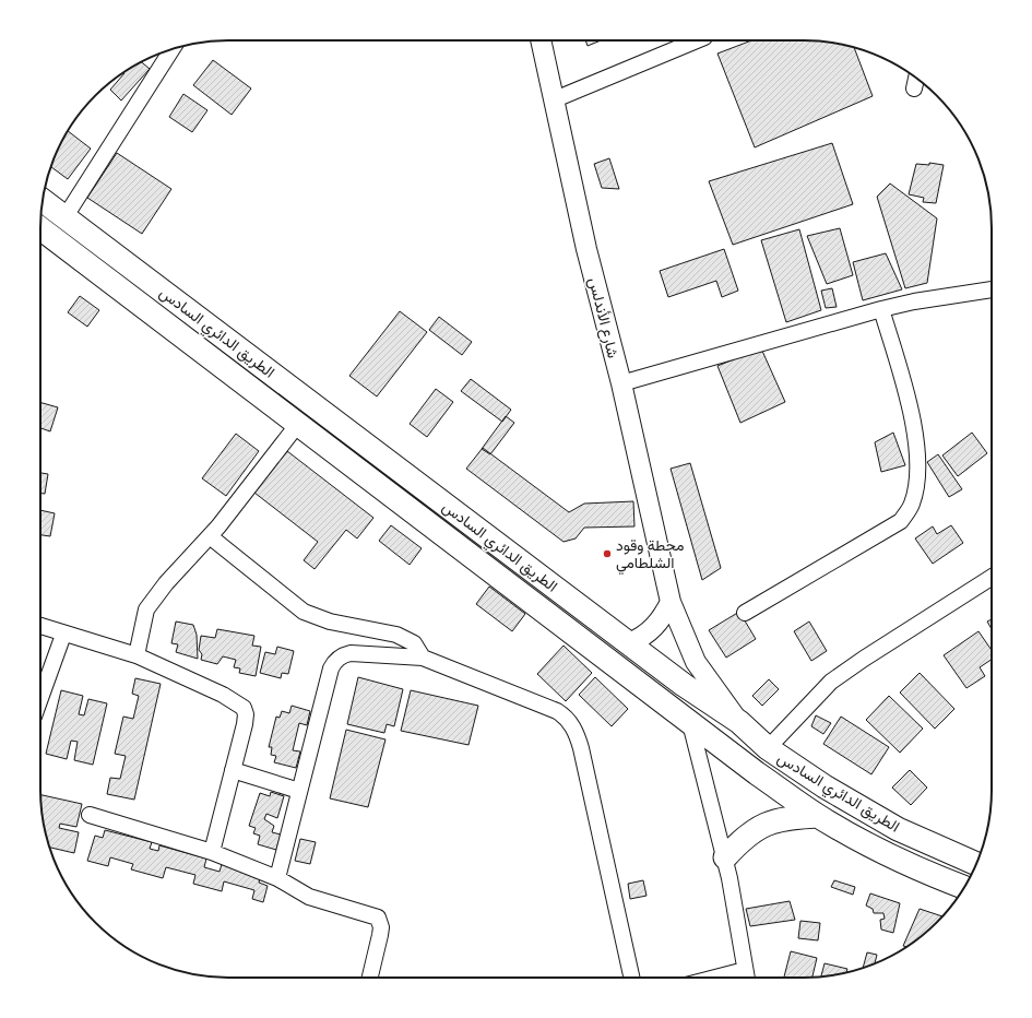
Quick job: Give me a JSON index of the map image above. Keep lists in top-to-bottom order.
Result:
{
  "streets": {
    "highway": ["الطريق الدائري السادس"],
    "main road": ["شارع الأندلس"]
  },
  "crossings": [
    ["شارع الأندلس", "الطريق الدائري السادس"]
  ],
  "places": ["محطة وقود الشلطامي"]
}
